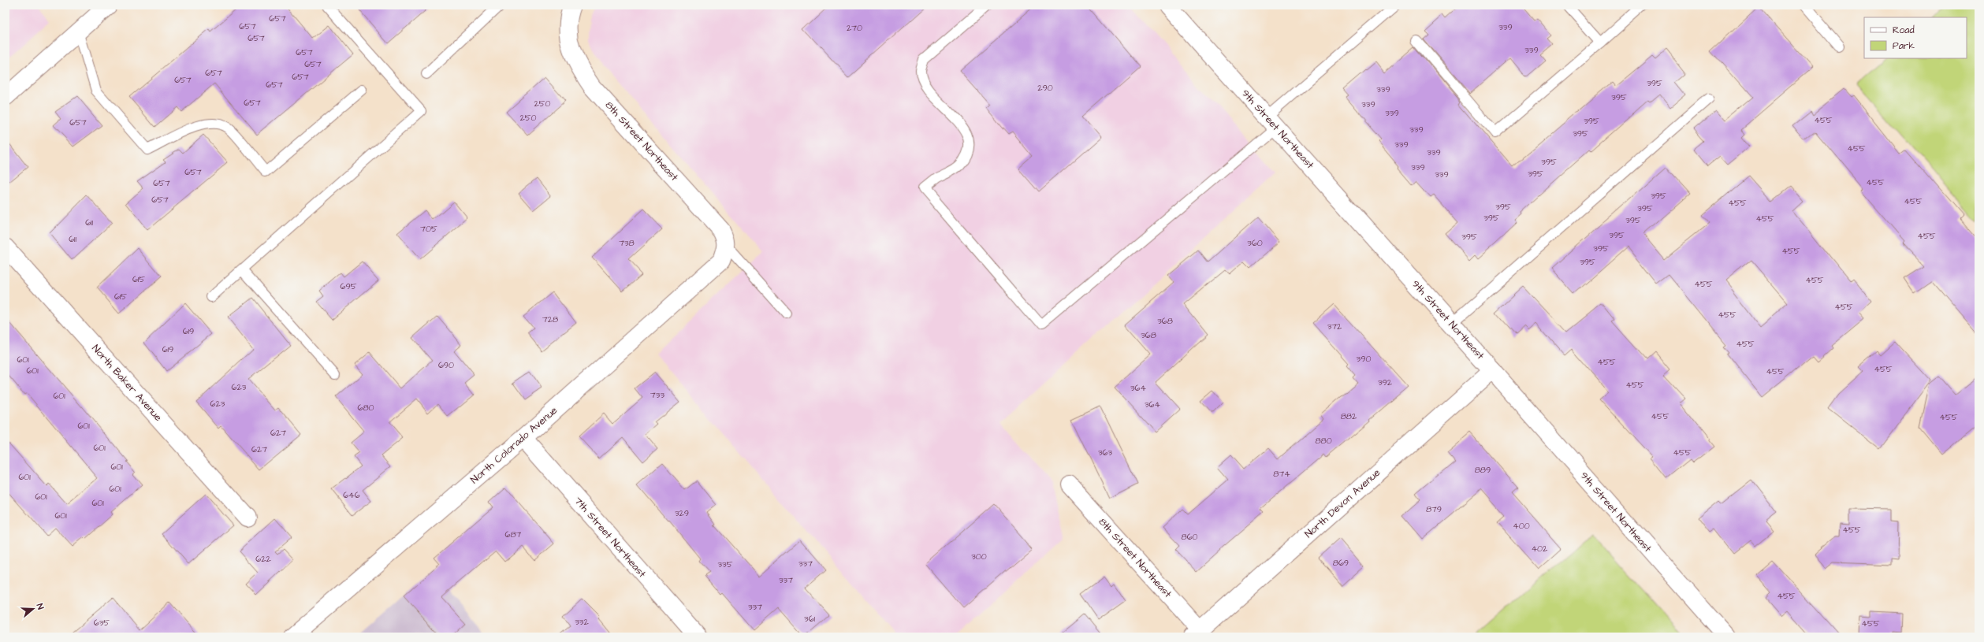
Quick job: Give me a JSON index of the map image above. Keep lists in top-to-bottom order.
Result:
{
  "streets": {
    "street": [
      "9th Street Northeast",
      "8th Street Northeast",
      "North Baker Avenue",
      "North Colorado Avenue",
      "North Devon Avenue",
      "7th Street Northeast"
    ]
  },
  "crossings": [
    ["9th Street Northeast", "North Devon Avenue"],
    ["8th Street Northeast", "North Colorado Avenue"],
    ["8th Street Northeast", "North Devon Avenue"],
    ["North Colorado Avenue", "7th Street Northeast"]
  ],
  "house_numbers": [
    "657",
    "657",
    "339",
    "270",
    "657",
    "339",
    "657",
    "657",
    "657",
    "657",
    "657",
    "395",
    "657",
    "290",
    "339",
    "395",
    "657",
    "250",
    "339",
    "339",
    "250",
    "455",
    "395",
    "657",
    "339",
    "395",
    "339",
    "455",
    "339",
    "395",
    "339",
    "657",
    "395",
    "339",
    "455",
    "657",
    "395",
    "657",
    "455",
    "455",
    "395",
    "395",
    "395",
    "455",
    "395",
    "611",
    "705",
    "395",
    "455",
    "395",
    "611",
    "738",
    "360",
    "395",
    "455",
    "395",
    "615",
    "455",
    "455",
    "695",
    "615",
    "455",
    "455",
    "728",
    "368",
    "372",
    "619",
    "368",
    "455",
    "619",
    "390",
    "601",
    "455",
    "690",
    "455",
    "601",
    "455",
    "392",
    "455",
    "623",
    "364",
    "733",
    "601",
    "623",
    "364",
    "680",
    "882",
    "455",
    "455",
    "601",
    "627",
    "880",
    "601",
    "627",
    "363",
    "455",
    "601",
    "889",
    "874",
    "601",
    "601",
    "646",
    "601",
    "601",
    "879",
    "329",
    "601",
    "400",
    "455",
    "687",
    "860",
    "402",
    "300",
    "622",
    "869",
    "337",
    "335",
    "337",
    "455",
    "337",
    "361",
    "332",
    "635",
    "455"
  ],
  "legend": ["Road", "Park"],
  "north": "right"
}
